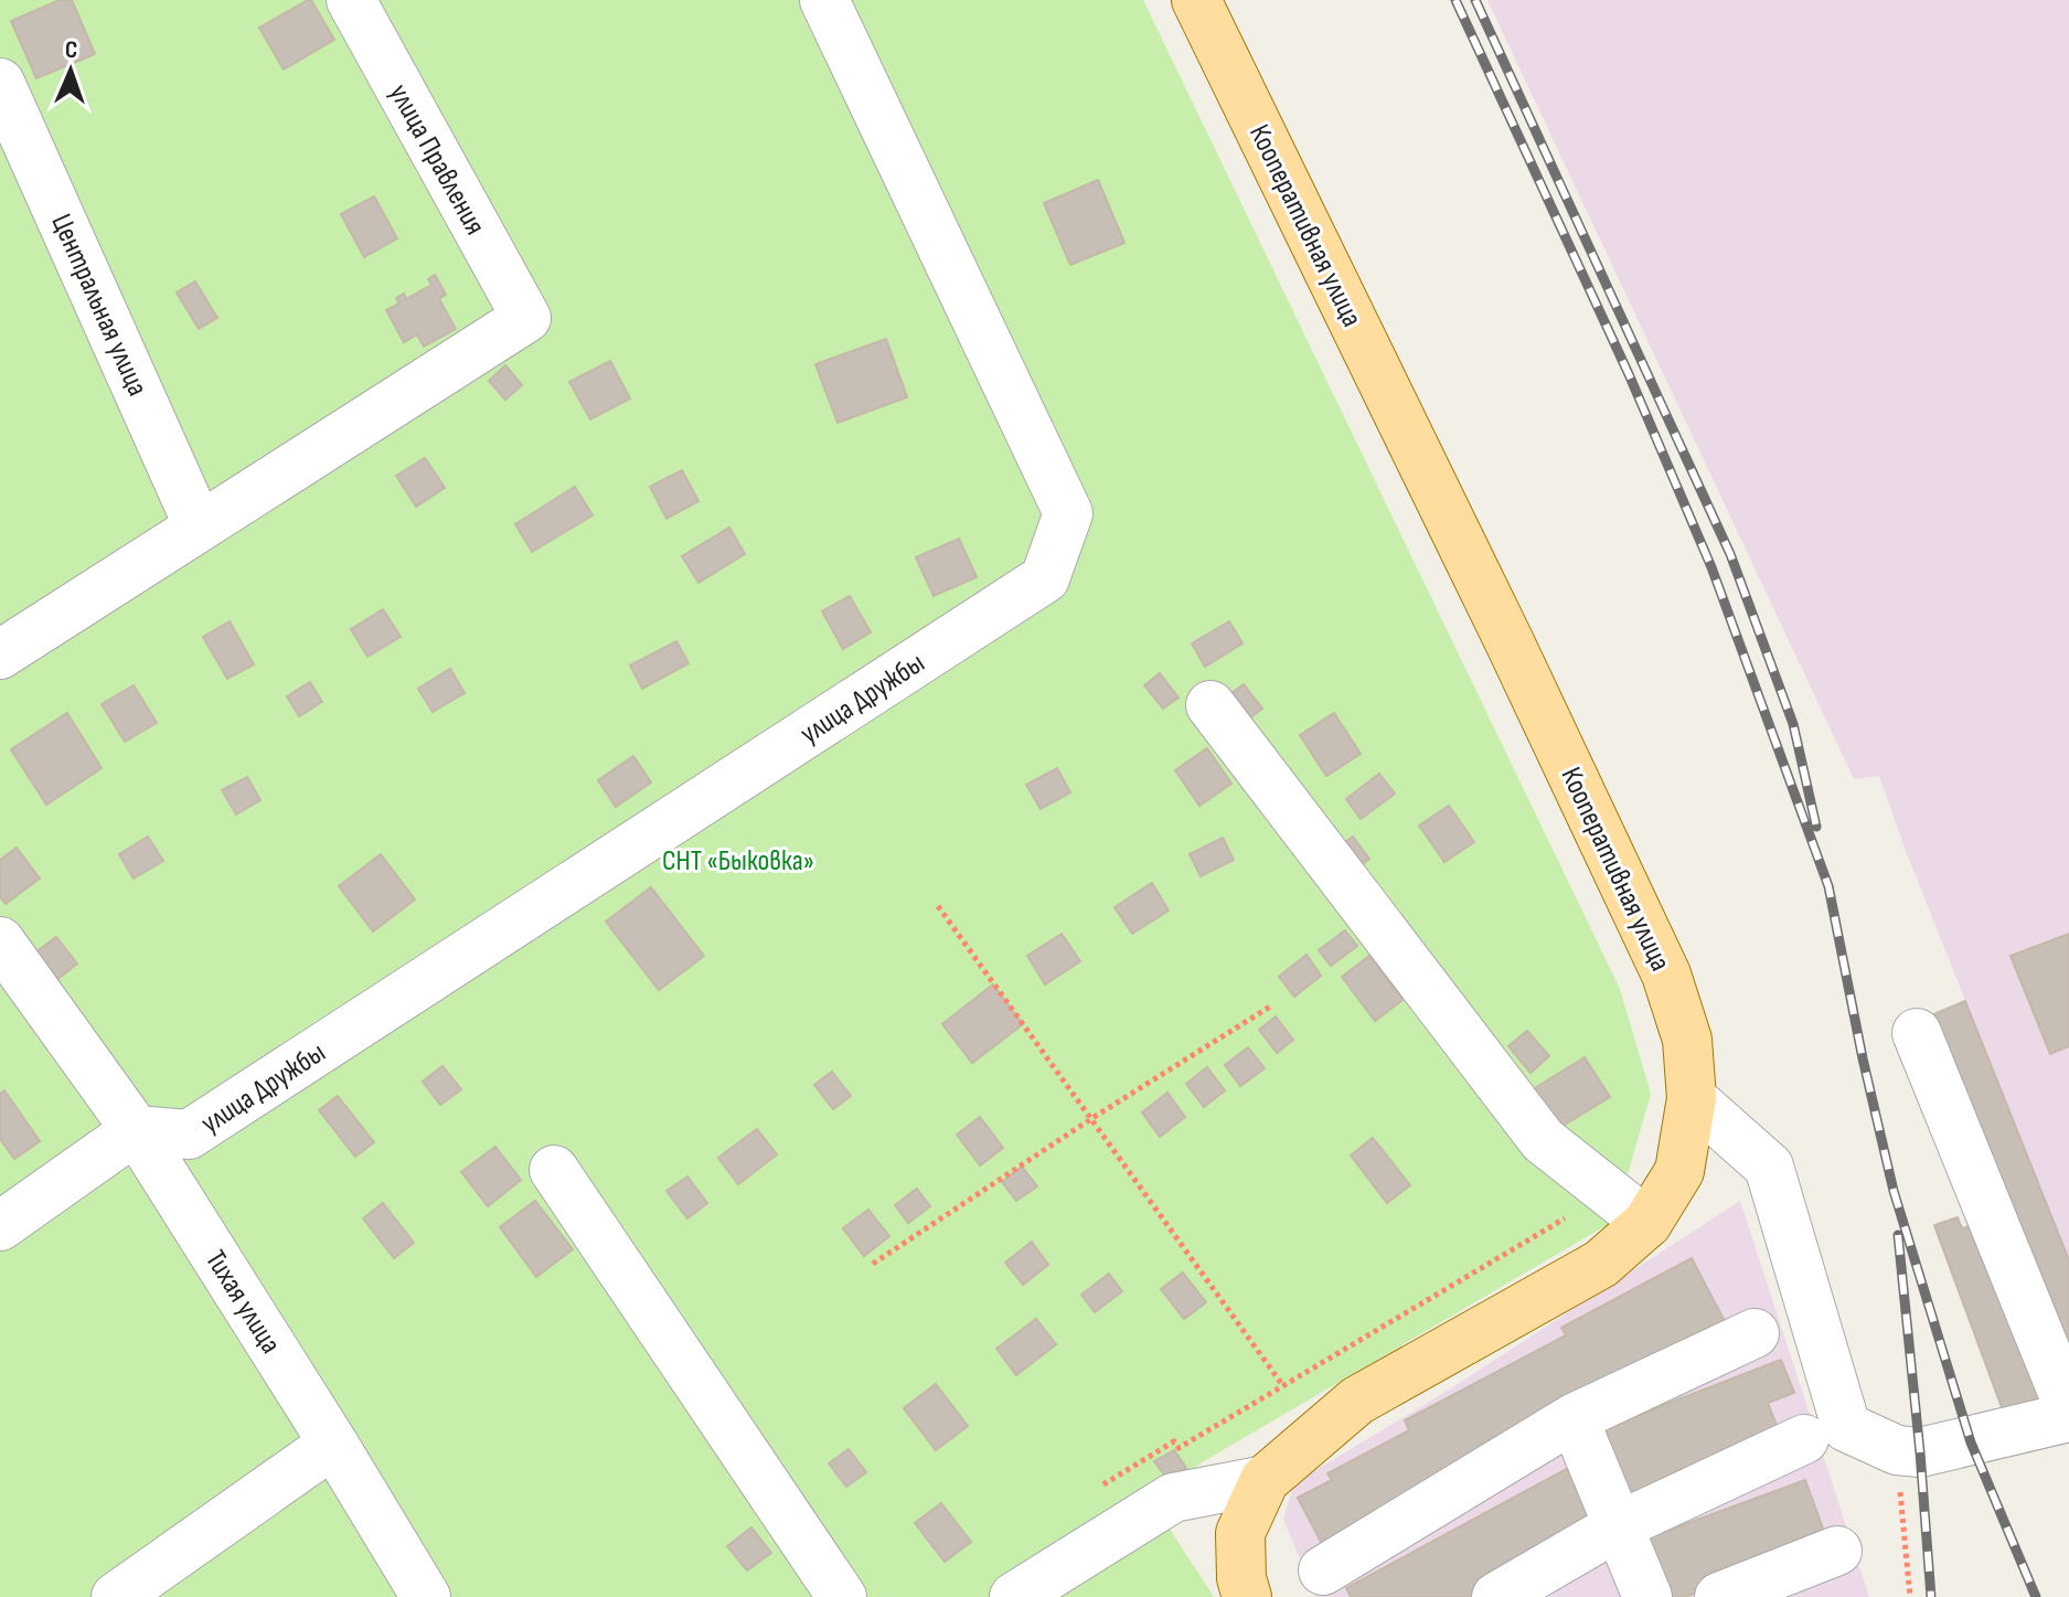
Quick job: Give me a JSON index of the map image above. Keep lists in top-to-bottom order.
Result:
{
  "streets": {
    "main road": ["Кооперативная улица"],
    "street": [
      "улица Правления",
      "Центральная улица",
      "улица Дружбы",
      "Тихая улица"
    ]
  },
  "crossings": [
    ["улица Правления", "Центральная улица"],
    ["улица Дружбы", "Тихая улица"]
  ],
  "parks": ["СНТ «Быковка»"],
  "north": "top"
}
